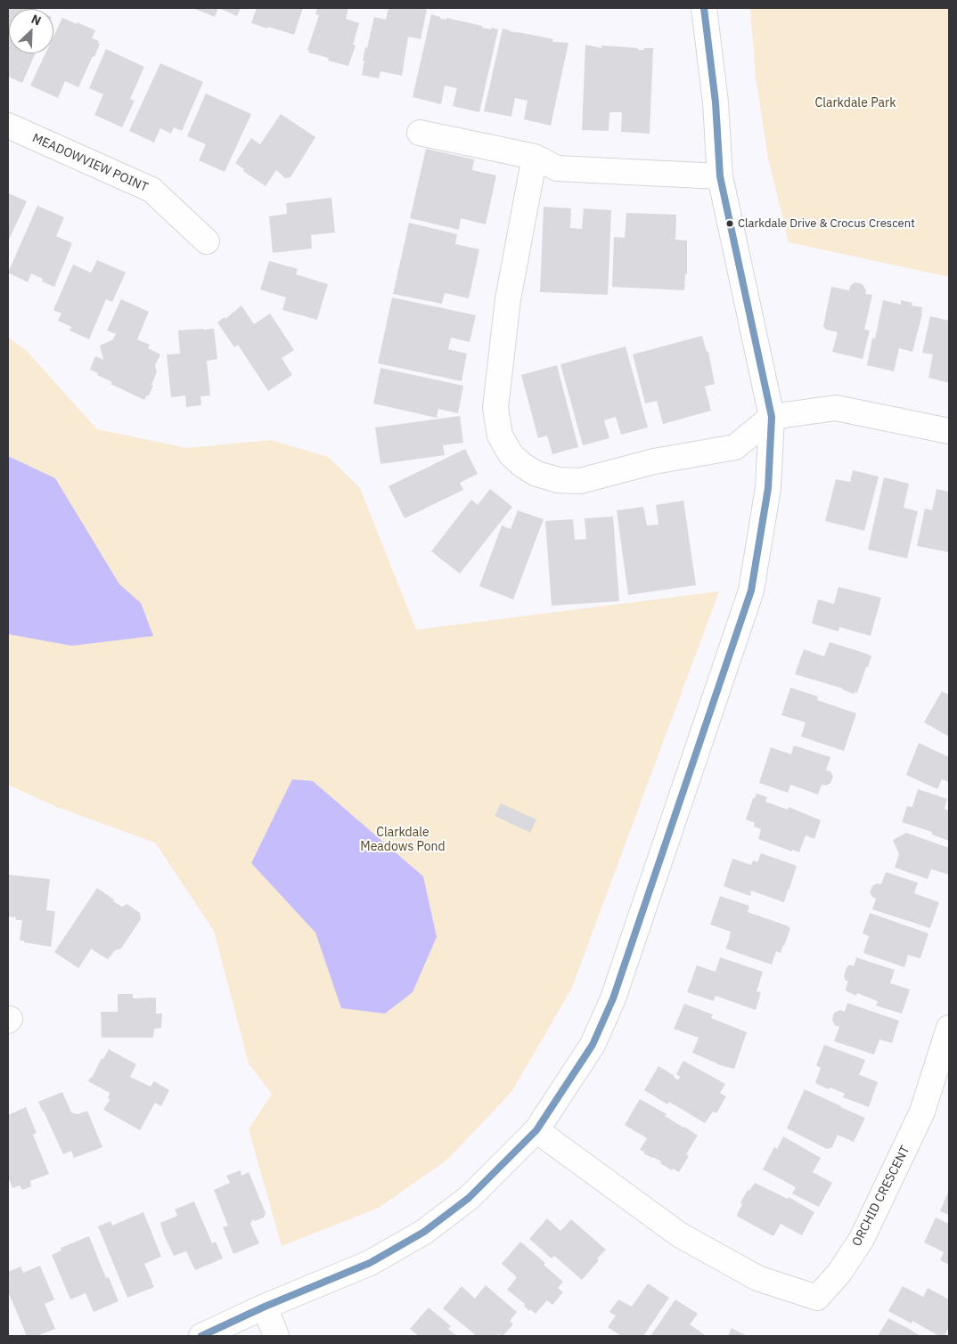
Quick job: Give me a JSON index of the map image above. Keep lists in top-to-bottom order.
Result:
{
  "streets": {
    "street": ["MEADOWVIEW POINT", "ORCHID CRESCENT"]
  },
  "parks": ["Clarkdale Park", "Clarkdale Meadows Pond"],
  "places": ["Clarkdale Drive & Crocus Crescent"],
  "north": "top right"
}
